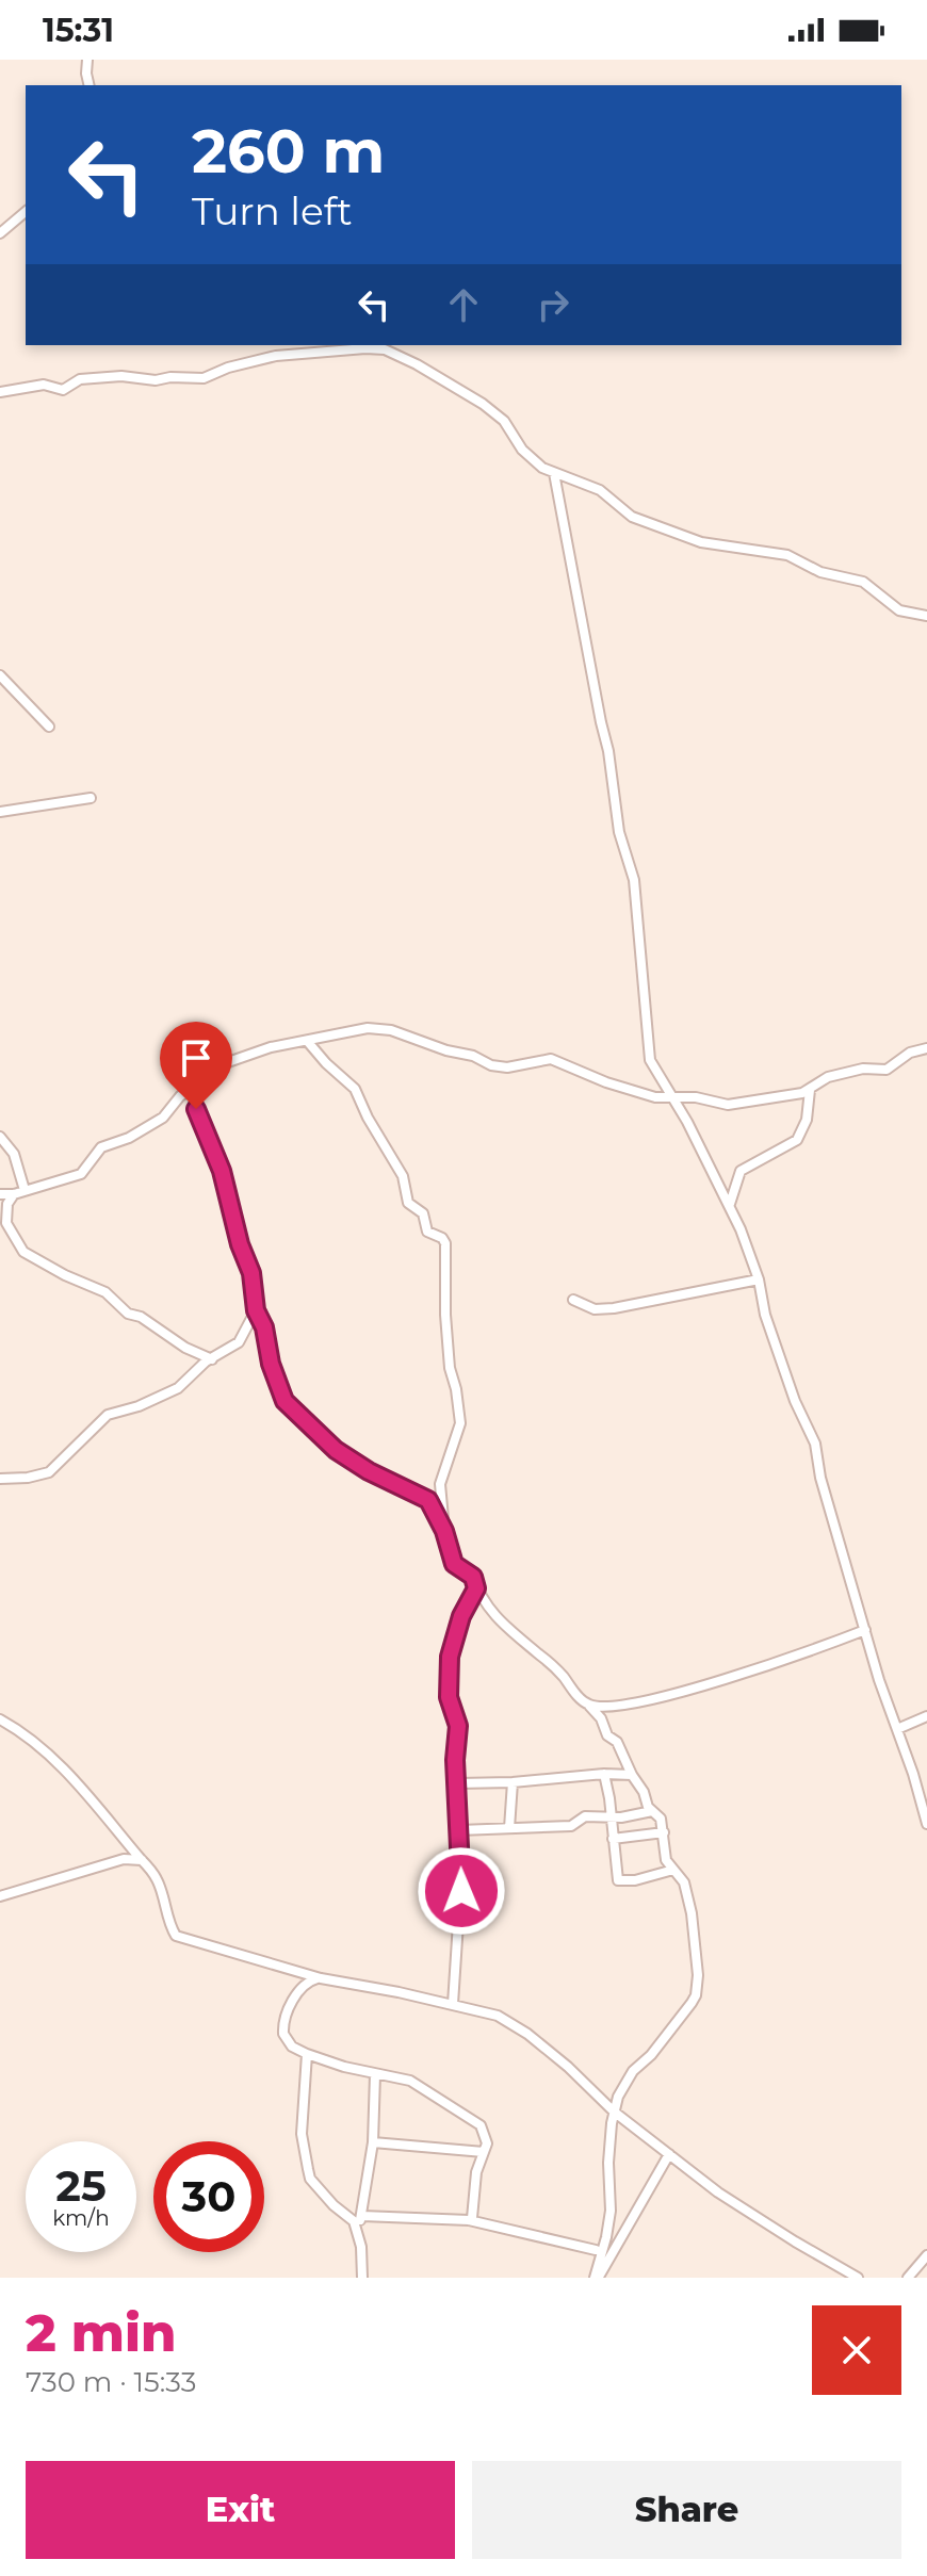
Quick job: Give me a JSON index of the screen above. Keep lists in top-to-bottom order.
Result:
{
  "page": {
    "status": "15:31",
    "turn": ["260 m", "Turn left"],
    "speed": "25 km/h",
    "limit": "30",
    "heading": ["2 min", "730 m · 15:33"],
    "buttons": ["Exit", "Share"]
  }
}
